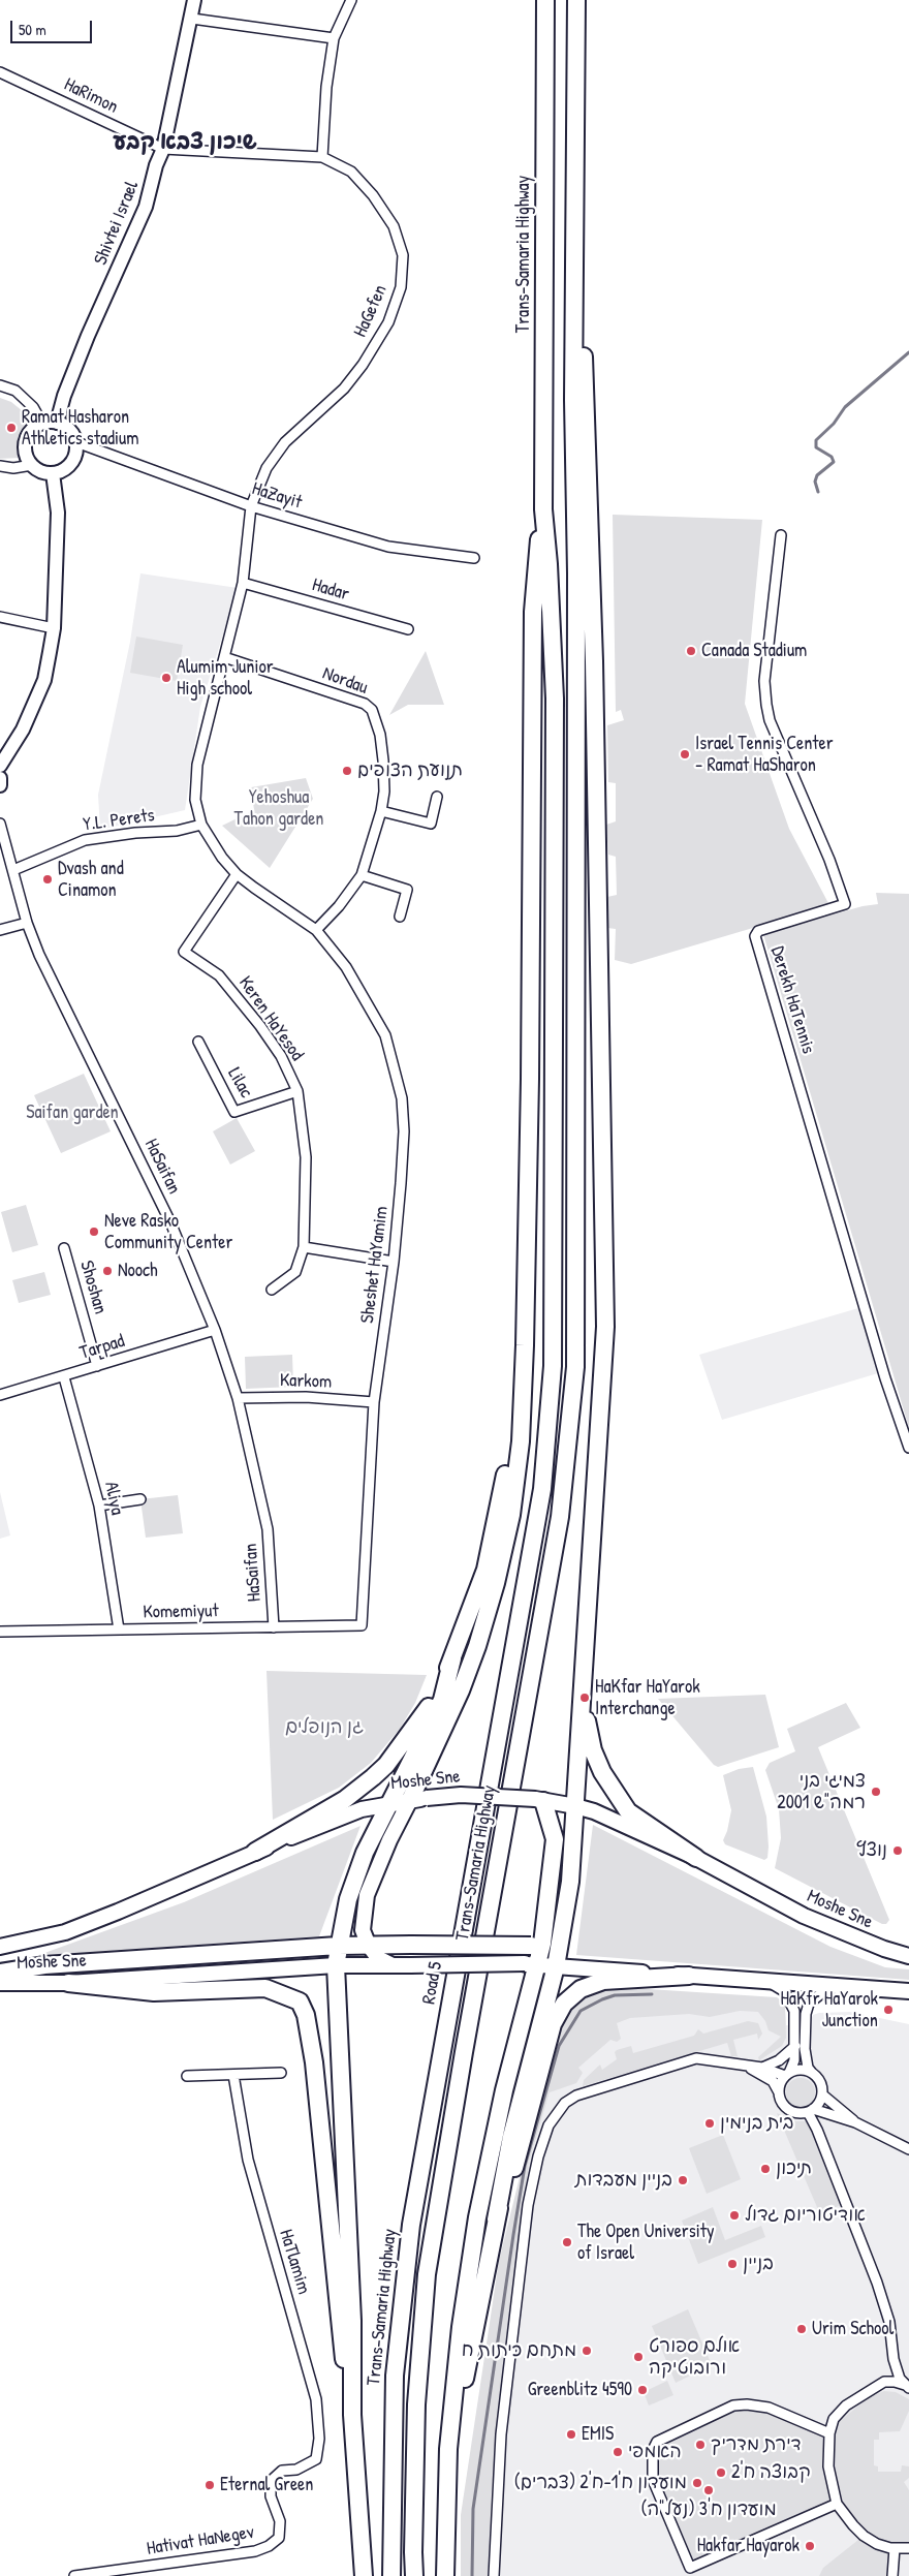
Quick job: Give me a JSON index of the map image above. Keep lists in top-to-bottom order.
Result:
{
  "streets": {
    "highway": ["Trans-Samaria Highway"],
    "main road": ["Moshe Sne"],
    "street": [
      "HaRimon",
      "Shivtei Israel",
      "HaGefen",
      "HaZayit",
      "Hadar",
      "Nordau",
      "Y.L. Perets",
      "Derekh HaTennis",
      "Keren HaYesod",
      "Lilac",
      "HaSaifan",
      "Sheshet HaYamim",
      "Shoshan",
      "Tarpad",
      "Karkom",
      "Aliya",
      "Komemiyut",
      "HaTlamim",
      "Hativat HaNegev"
    ]
  },
  "crossings": [
    ["HaRimon", "Shivtei Israel"],
    ["HaRimon", "HaGefen"],
    ["Shivtei Israel", "HaZayit"],
    ["HaGefen", "HaZayit"],
    ["HaGefen", "Hadar"],
    ["HaGefen", "Nordau"],
    ["HaGefen", "Y.L. Perets"],
    ["HaGefen", "Sheshet HaYamim"],
    ["Nordau", "Sheshet HaYamim"],
    ["Y.L. Perets", "HaSaifan"],
    ["Y.L. Perets", "Sheshet HaYamim"],
    ["Keren HaYesod", "Lilac"],
    ["Keren HaYesod", "Sheshet HaYamim"],
    ["HaSaifan", "Tarpad"],
    ["HaSaifan", "Karkom"],
    ["HaSaifan", "Komemiyut"],
    ["Sheshet HaYamim", "Karkom"],
    ["Sheshet HaYamim", "Komemiyut"],
    ["Shoshan", "Tarpad"],
    ["Tarpad", "Aliya"],
    ["Aliya", "Komemiyut"],
    ["HaTlamim", "Hativat HaNegev"]
  ],
  "districts": ["שיכון צבא קבע"],
  "parks": ["Yehoshua Tahon garden", "Saifan garden", "גן הנופלים"],
  "places": [
    "Ramat Hasharon Athletics stadium",
    "Canada Stadium",
    "Alumim Junior High school",
    "Israel Tennis Center - Ramat HaSharon",
    "תנועת הצופים",
    "Dvash and Cinamon",
    "Neve Rasko Community Center",
    "Nooch",
    "HaKfar HaYarok Interchange",
    "צמיגי בני 2001 רמה\"ש",
    "נוצץ",
    "HaKfr HaYarok Junction",
    "בית בנימין",
    "תיכון",
    "בניין מעבדות",
    "אודיטוריום גדול",
    "The Open University of Israel",
    "בניין",
    "Urim School",
    "מתחם כיתות ח",
    "אולם ספורט ורובוטיקה",
    "Greenblitz 4590",
    "EMIS",
    "דירת מדריך",
    "האמפי",
    "קבוצה ח'2",
    "מועדון ח'1-ח'2 (צברים)",
    "Eternal Green",
    "מועדון ח'3 (נעל\"ה)",
    "Hakfar Hayarok"
  ],
  "scale_bar": "50 m"
}
